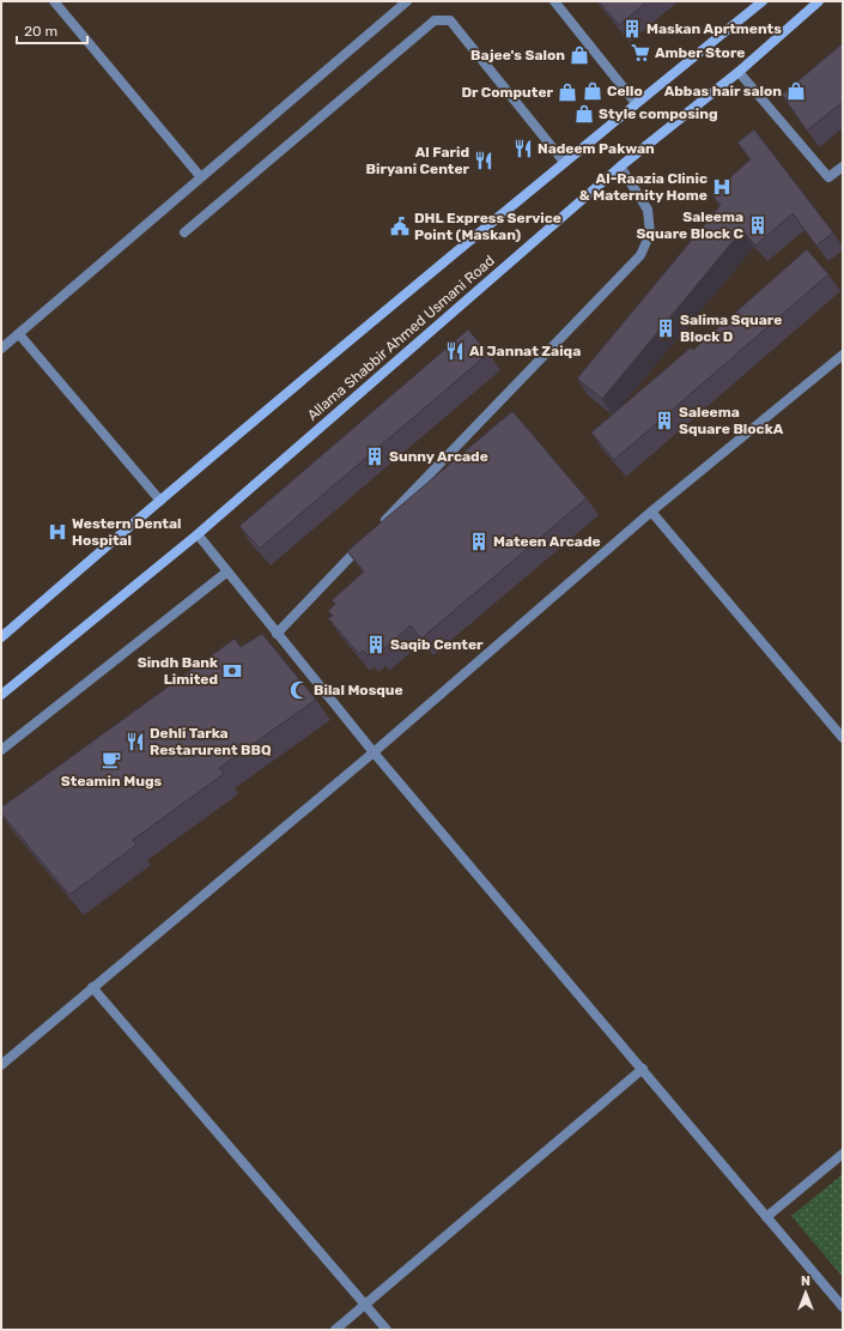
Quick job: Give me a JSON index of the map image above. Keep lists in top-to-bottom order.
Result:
{
  "streets": {
    "main road": ["Allama Shabbir Ahmed Usmani Road"]
  },
  "places": {
    "building": [
      "Maskan Aprtments",
      "Saleema Square Block C",
      "Salima Square Block D",
      "Saleema Square BlockA",
      "Sunny Arcade",
      "Mateen Arcade",
      "Saqib Center"
    ],
    "supermarket": ["Amber Store"],
    "shop": [
      "Bajee's Salon",
      "Cello",
      "Abbas hair salon",
      "Dr Computer",
      "Style composing"
    ],
    "restaurant": [
      "Nadeem Pakwan",
      "Al Farid Biryani Center",
      "Al Jannat Zaiqa",
      "Dehli Tarka Restarurent BBQ"
    ],
    "hospital": ["Al-Raazia Clinic & Maternity Home", "Western Dental Hospital"],
    "public building": ["DHL Express Service Point (Maskan)"],
    "bank": ["Sindh Bank Limited"],
    "mosque": ["Bilal Mosque"],
    "cafe": ["Steamin Mugs"]
  },
  "scale_bar": "20 m",
  "north": "top"
}
